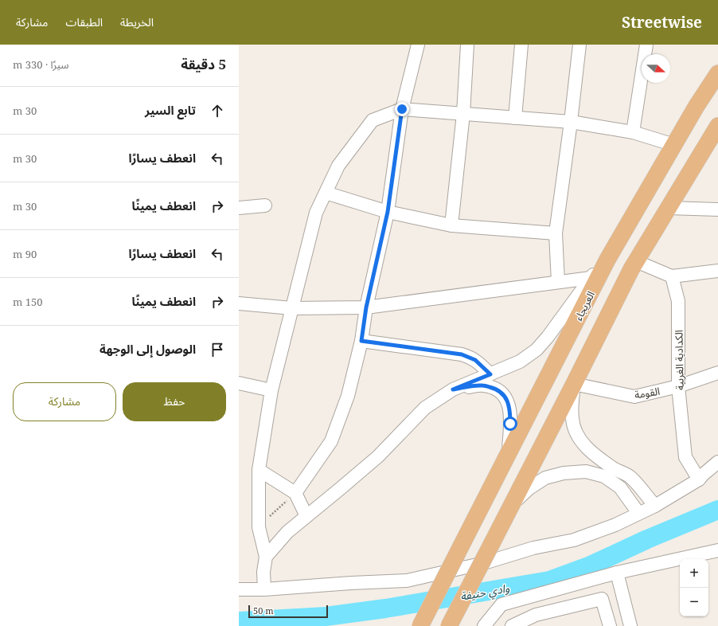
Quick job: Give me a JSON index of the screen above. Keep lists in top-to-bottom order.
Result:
{
  "streets": {
    "main road": ["العريجاء"],
    "street": ["الكدادية الغربية", "القومة"]
  },
  "crossings": [
    ["الكدادية الغربية", "القومة"]
  ],
  "water": ["وادي حنيفة"],
  "scale_bar": "50 m",
  "north": "right",
  "page": {
    "header": "Streetwise",
    "nav": ["الخريطة", "الطبقات", "مشاركة"],
    "heading": ["5 دقيقة", "سيرًا · 330 m"],
    "list": [
      ["تابع السير", "30 m"],
      ["انعطف يسارًا", "30 m"],
      ["انعطف يمينًا", "30 m"],
      ["انعطف يسارًا", "90 m"],
      ["انعطف يمينًا", "150 m"],
      "الوصول إلى الوجهة"
    ],
    "buttons": ["حفظ", "مشاركة"],
    "map_buttons": ["+", "−"],
    "scale": "50 m"
  }
}
